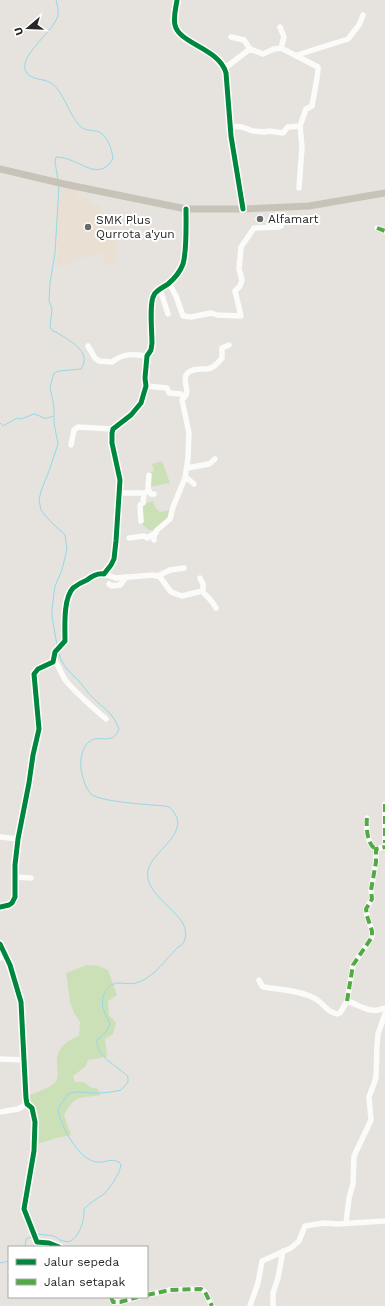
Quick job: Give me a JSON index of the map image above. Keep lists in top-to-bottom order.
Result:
{
  "places": ["Alfamart", "SMK Plus Qurrota a'yun"],
  "legend": ["Jalur sepeda", "Jalan setapak"],
  "north": "left"
}
